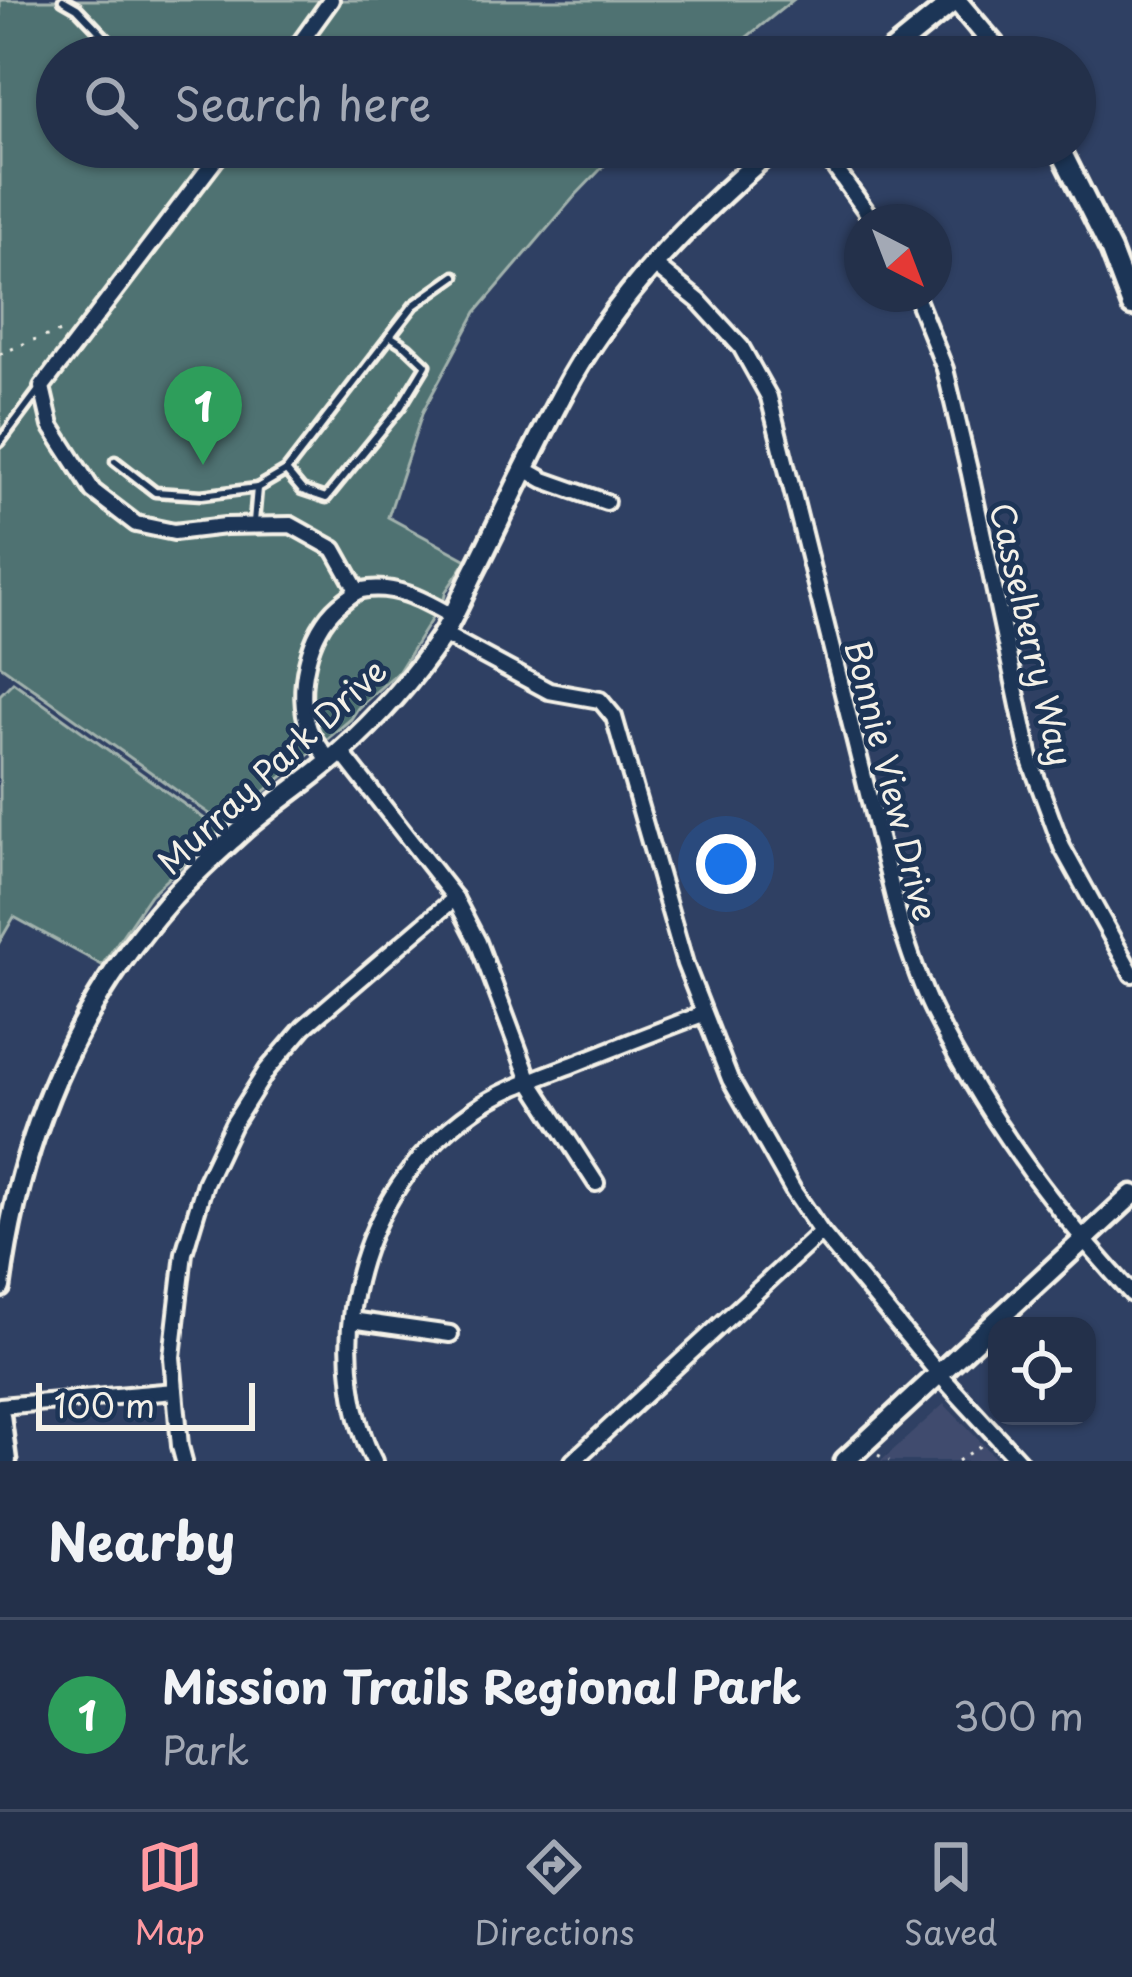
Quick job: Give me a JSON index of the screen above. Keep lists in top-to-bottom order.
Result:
{
  "streets": {
    "street": ["Casselberry Way", "Murray Park Drive", "Bonnie View Drive"]
  },
  "crossings": [
    ["Murray Park Drive", "Bonnie View Drive"]
  ],
  "scale_bar": "100 m",
  "north": "bottom right",
  "page": {
    "search": "Search here",
    "pins": "1",
    "scale": "100 m",
    "heading": "Nearby",
    "list": [
      {
        "mark": "1",
        "name": "Mission Trails Regional Park",
        "note": "Park",
        "value": "300 m"
      }
    ],
    "nav": ["Map", "Directions", "Saved"]
  }
}
